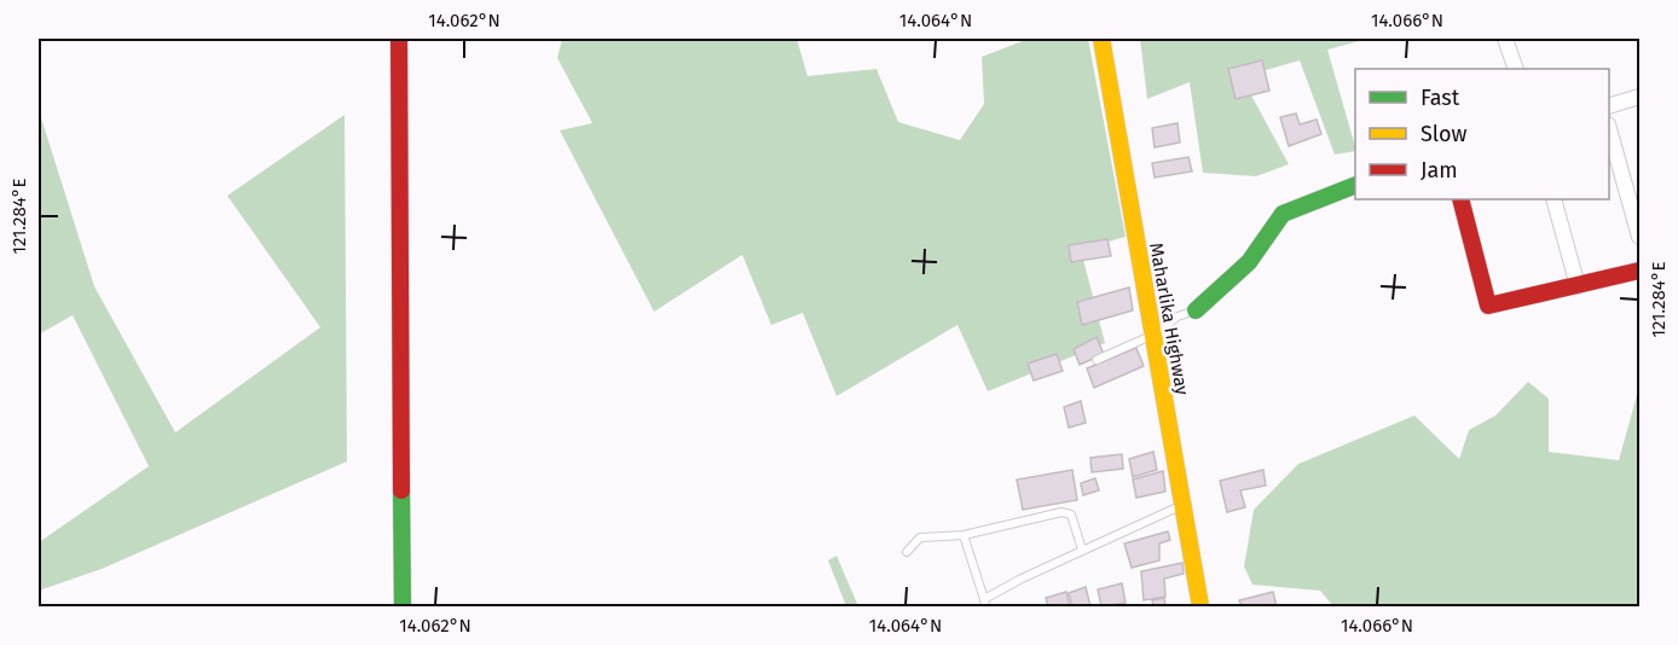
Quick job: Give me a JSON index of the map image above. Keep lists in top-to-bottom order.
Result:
{
  "streets": {
    "street": ["Maharlika Highway"]
  },
  "legend": ["Fast", "Slow", "Jam"],
  "coordinates": [
    "14.062°N",
    "14.064°N",
    "14.066°N",
    "121.284°E"
  ]
}
